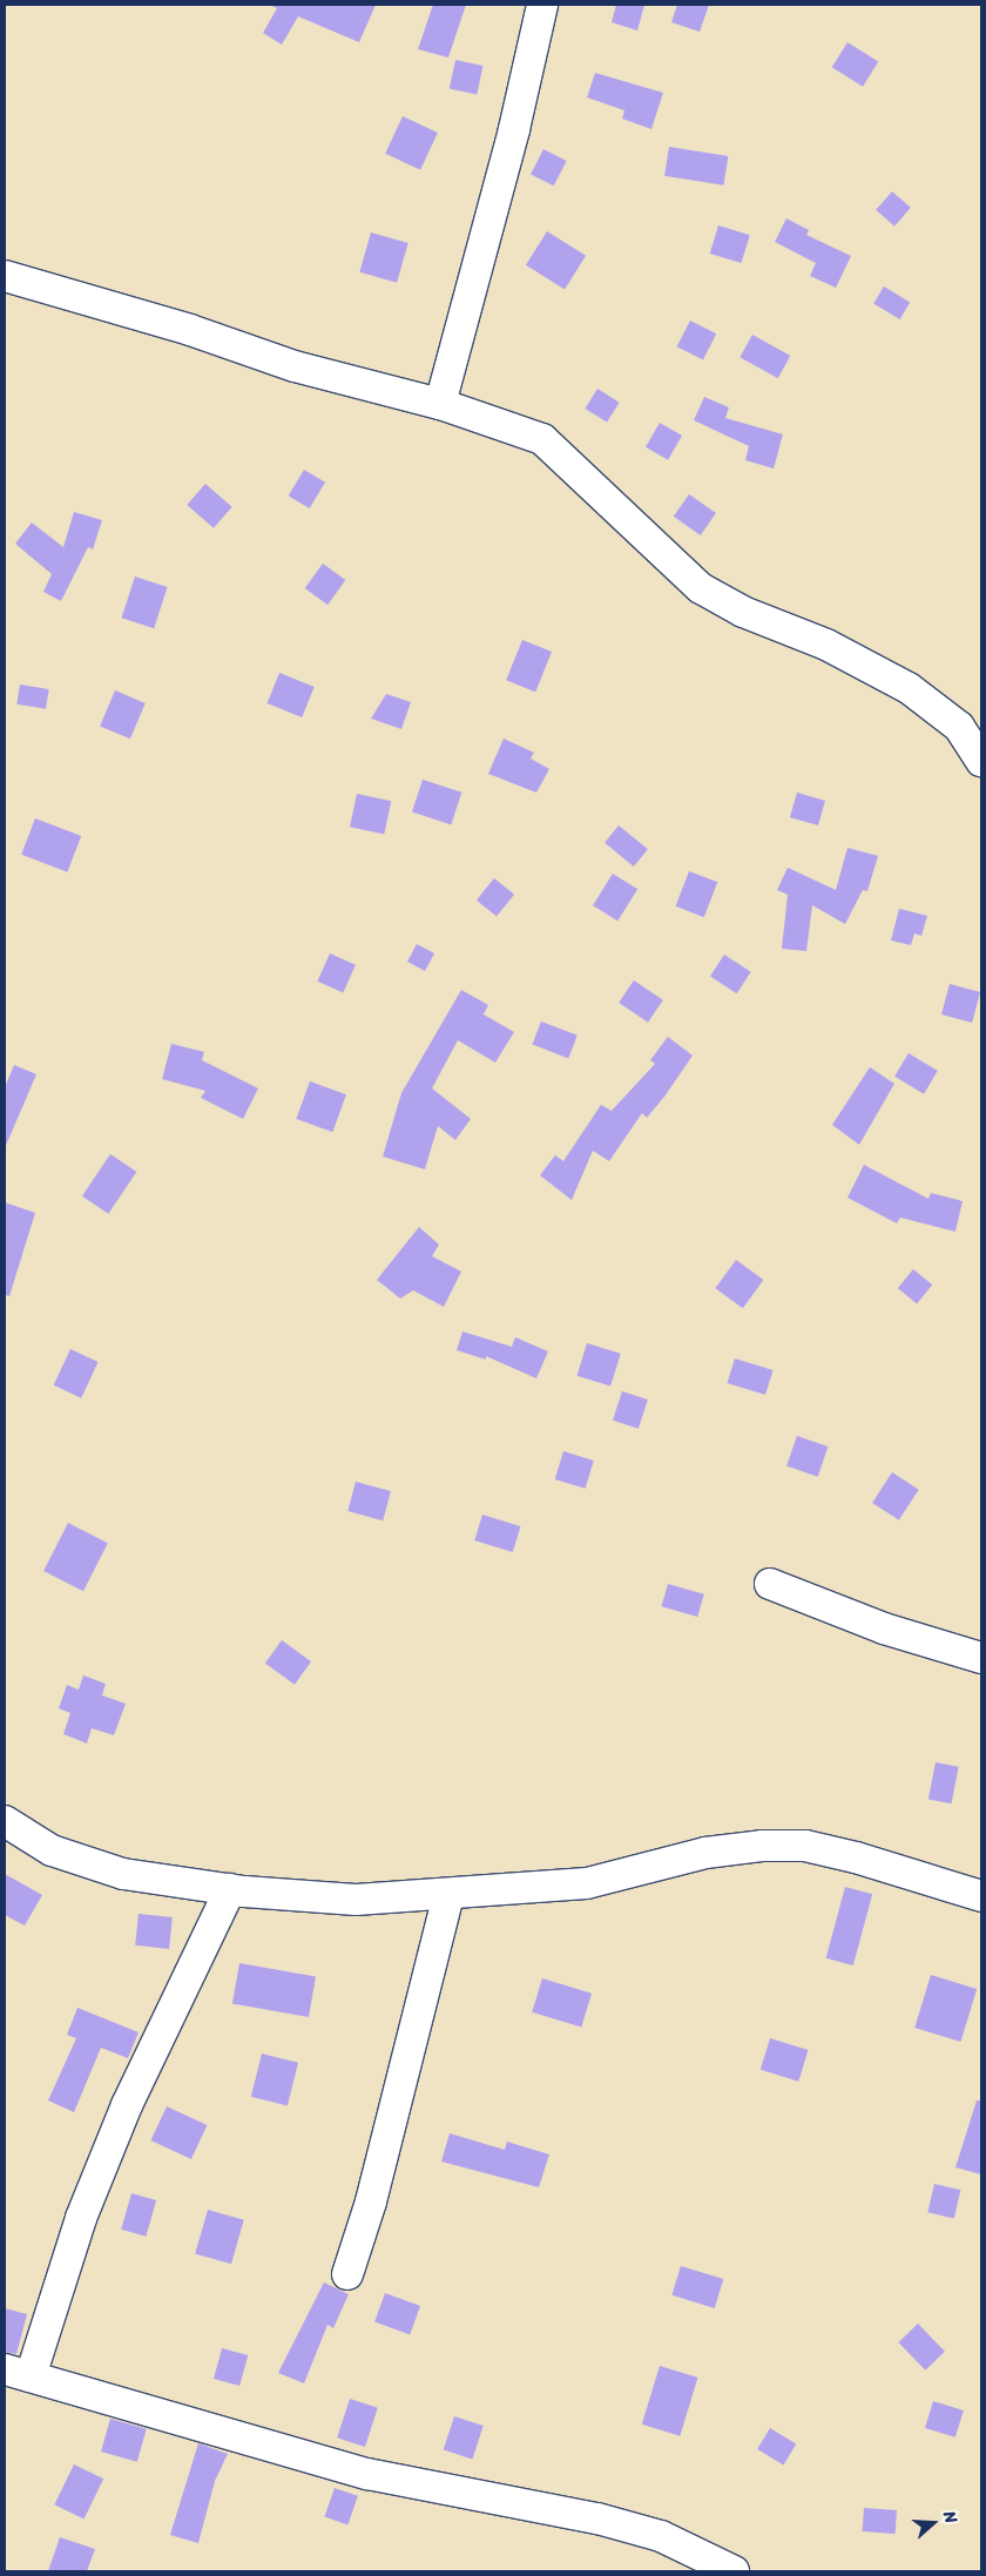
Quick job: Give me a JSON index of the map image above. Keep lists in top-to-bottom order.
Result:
{
  "north": "right"
}
